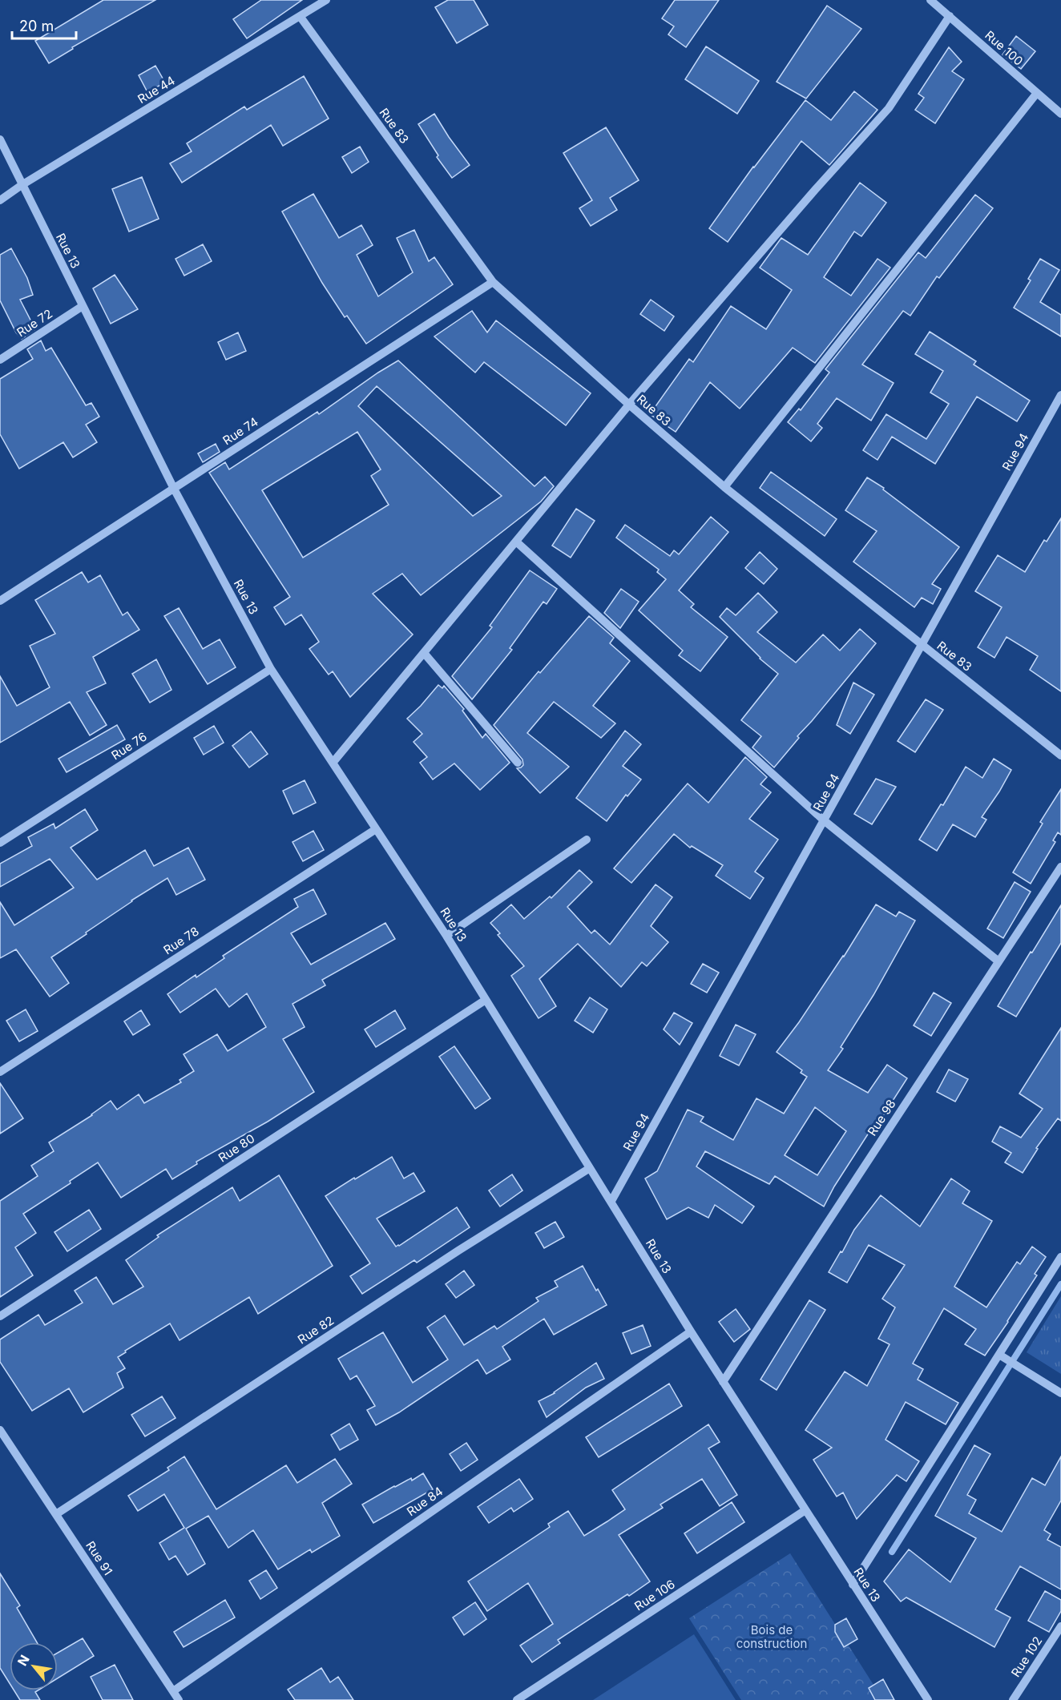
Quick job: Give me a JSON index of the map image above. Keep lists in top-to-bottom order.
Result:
{
  "streets": {
    "street": [
      "Rue 100",
      "Rue 44",
      "Rue 83",
      "Rue 13",
      "Rue 72",
      "Rue 74",
      "Rue 94",
      "Rue 76",
      "Rue 78",
      "Rue 98",
      "Rue 80",
      "Rue 82",
      "Rue 84",
      "Rue 91",
      "Rue 106",
      "Rue 102"
    ]
  },
  "crossings": [
    ["Rue 44", "Rue 83"],
    ["Rue 44", "Rue 13"],
    ["Rue 83", "Rue 74"],
    ["Rue 83", "Rue 94"],
    ["Rue 13", "Rue 72"],
    ["Rue 13", "Rue 74"],
    ["Rue 13", "Rue 94"],
    ["Rue 13", "Rue 76"],
    ["Rue 13", "Rue 78"],
    ["Rue 13", "Rue 98"],
    ["Rue 13", "Rue 80"],
    ["Rue 13", "Rue 82"],
    ["Rue 13", "Rue 84"],
    ["Rue 13", "Rue 106"],
    ["Rue 82", "Rue 91"],
    ["Rue 84", "Rue 91"]
  ],
  "parks": ["Bois de construction"],
  "scale_bar": "20 m",
  "north": "top left"
}
